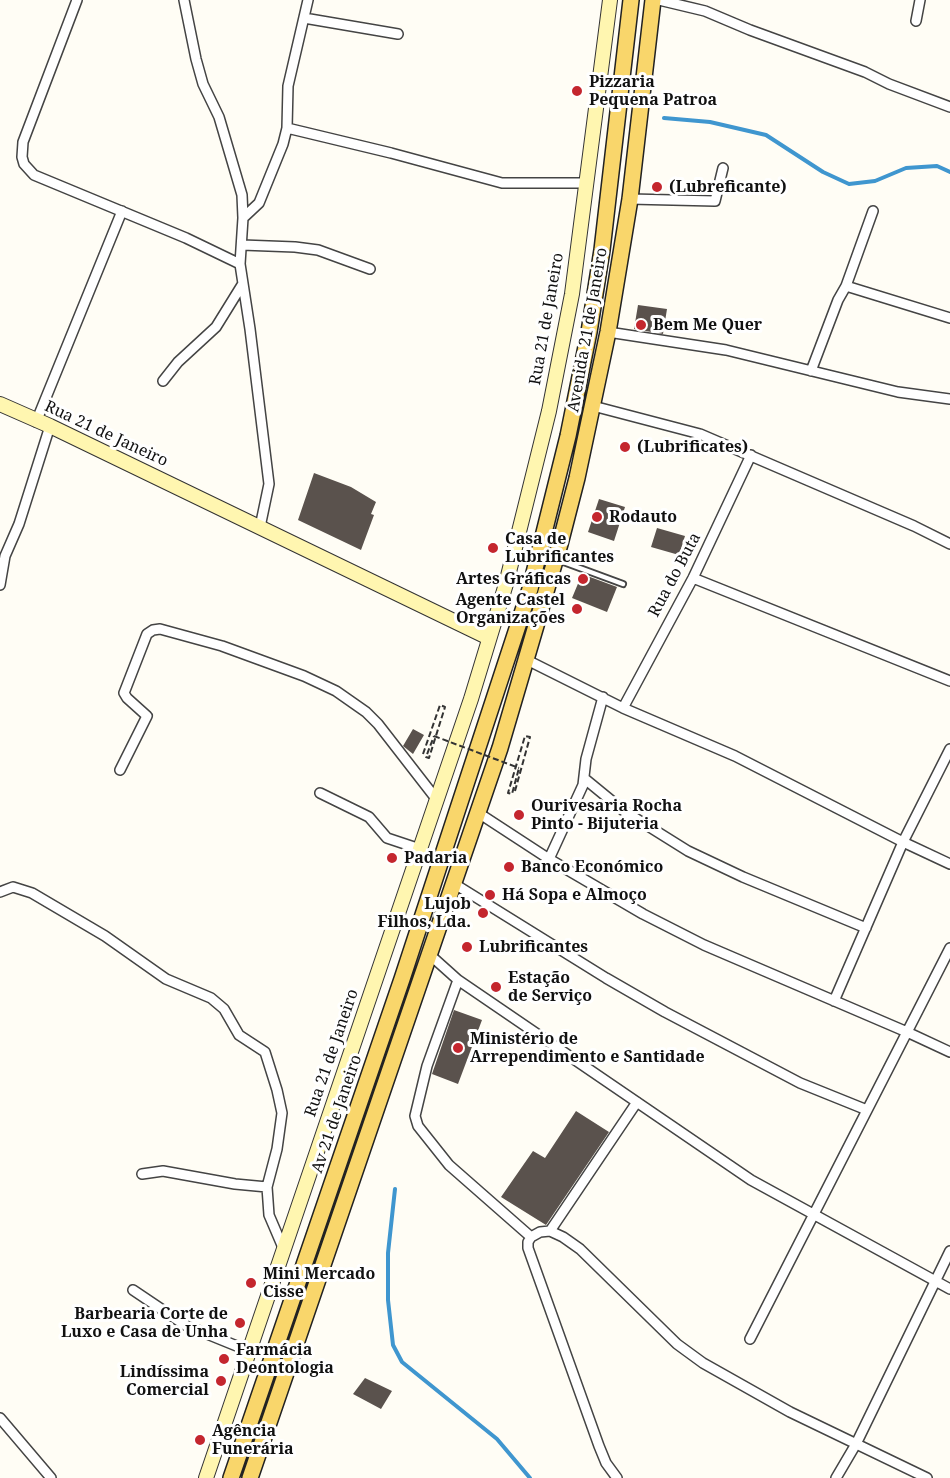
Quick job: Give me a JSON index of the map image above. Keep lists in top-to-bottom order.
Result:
{
  "streets": {
    "main road": ["Avenida 21 de Janeiro", "Av 21 de Janeiro"],
    "street": ["Rua 21 de Janeiro", "Rua do Buta"]
  },
  "crossings": [
    ["Avenida 21 de Janeiro", "Av 21 de Janeiro"]
  ],
  "places": [
    "Pizzaria Pequena Patroa",
    "(Lubreficante)",
    "Bem Me Quer",
    "(Lubrificates)",
    "Rodauto",
    "Casa de Lubrificantes",
    "Artes Gráficas",
    "Agente Castel Organizações",
    "Ourivesaria Rocha Pinto - Bijuteria",
    "Padaria",
    "Banco Económico",
    "Há Sopa e Almoço",
    "Lujob Filhos, Lda.",
    "Lubrificantes",
    "Estação de Serviço",
    "Ministério de Arrependimento e Santidade",
    "Mini Mercado Cisse",
    "Barbearia Corte de Luxo e Casa de Unha",
    "Farmácia Deontologia",
    "Lindíssima Comercial",
    "Agência Funerária"
  ]
}
